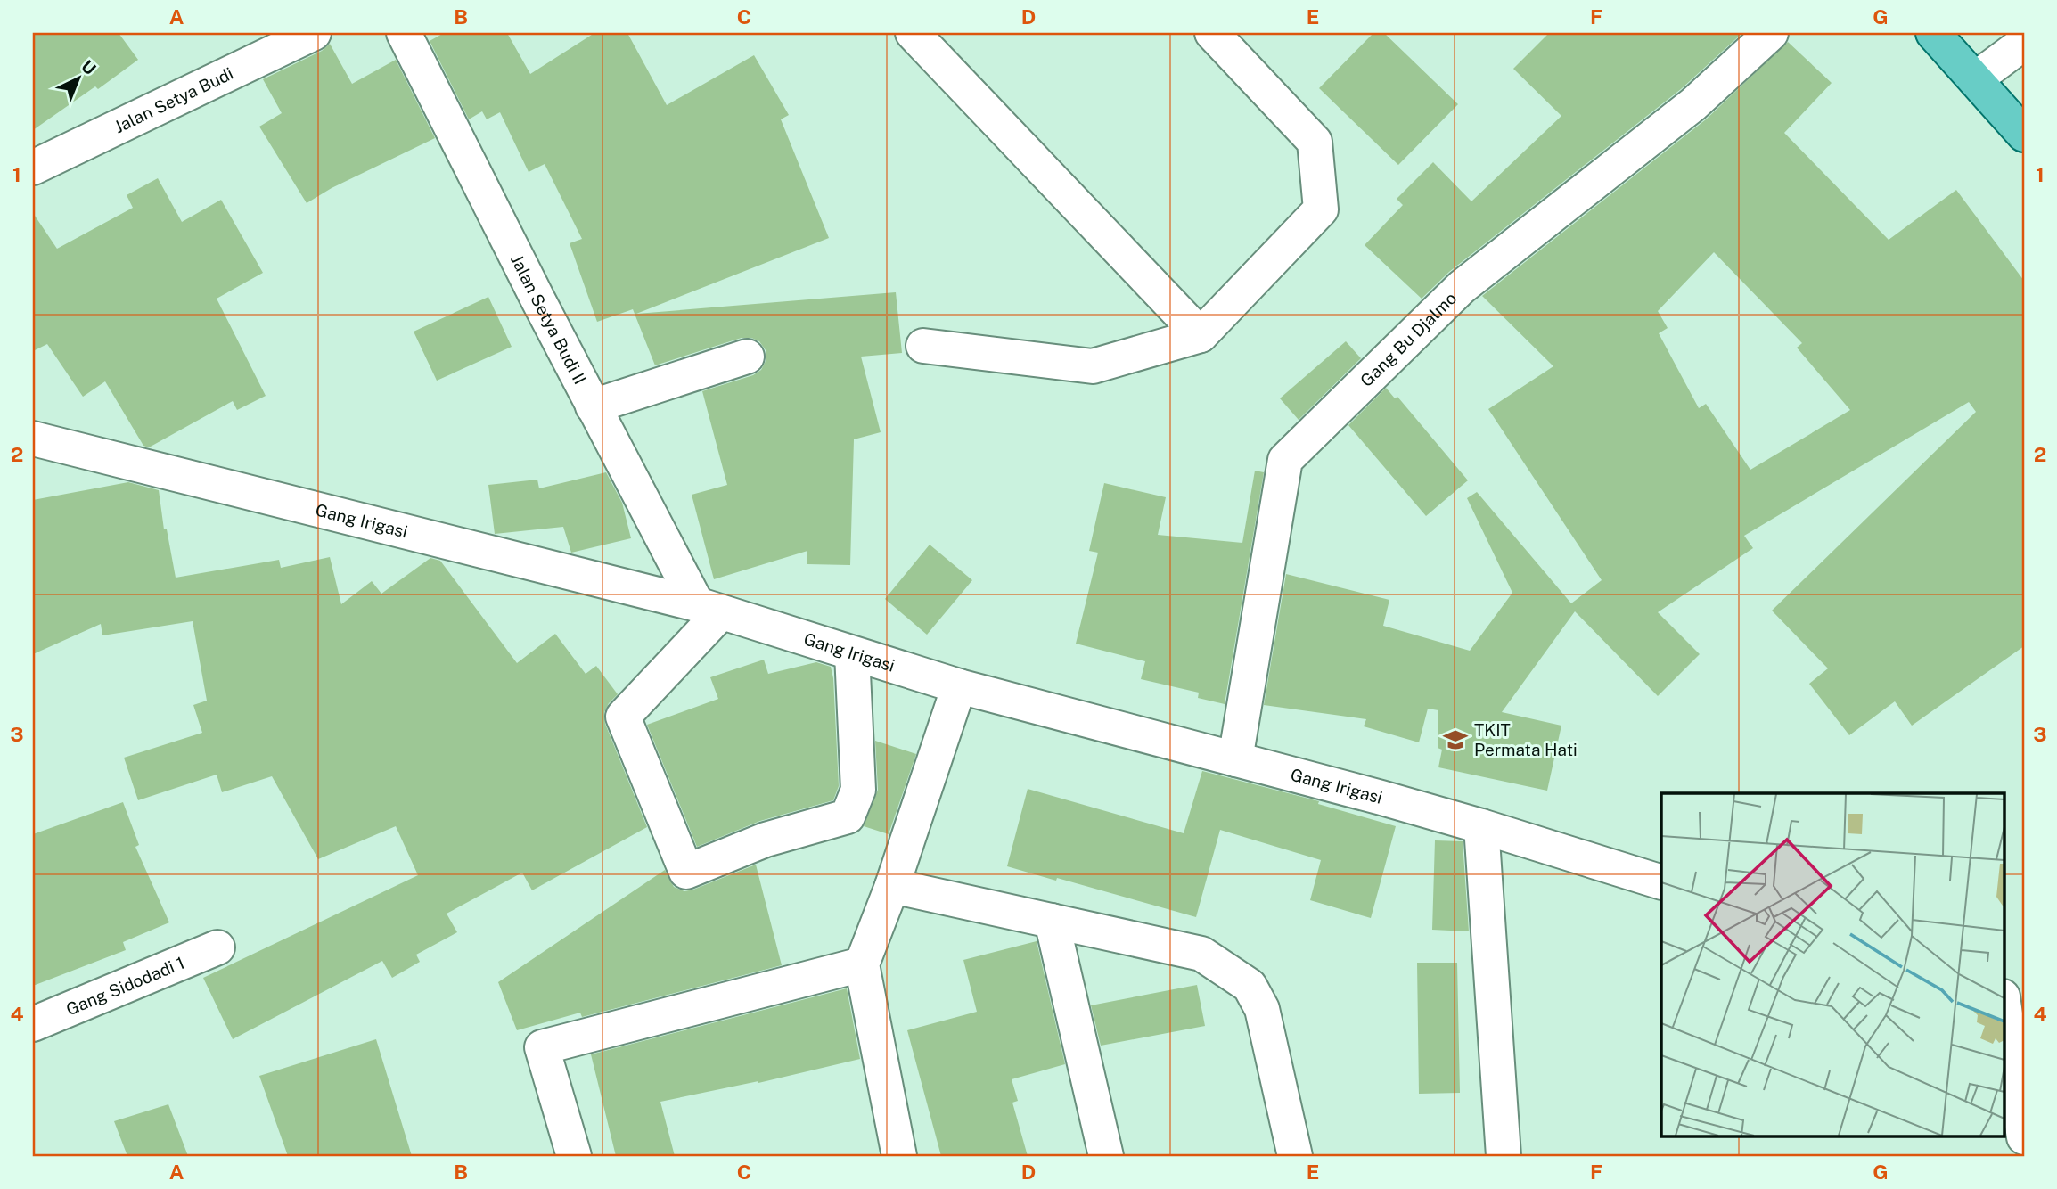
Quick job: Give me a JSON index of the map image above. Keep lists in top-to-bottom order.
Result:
{
  "streets": {
    "street": [
      "Jalan Setya Budi",
      "Jalan Setya Budi II",
      "Gang Bu Djalmo",
      "Gang Irigasi",
      "Gang Sidodadi 1"
    ]
  },
  "crossings": [
    ["Jalan Setya Budi II", "Gang Irigasi"],
    ["Gang Bu Djalmo", "Gang Irigasi"]
  ],
  "places": {
    "school or university": ["TKIT Permata Hati"]
  },
  "north": "top right",
  "grid": {
    "columns": [
      "A",
      "B",
      "C",
      "D",
      "E",
      "F",
      "G"
    ],
    "rows": [
      "1",
      "2",
      "3",
      "4"
    ]
  }
}
